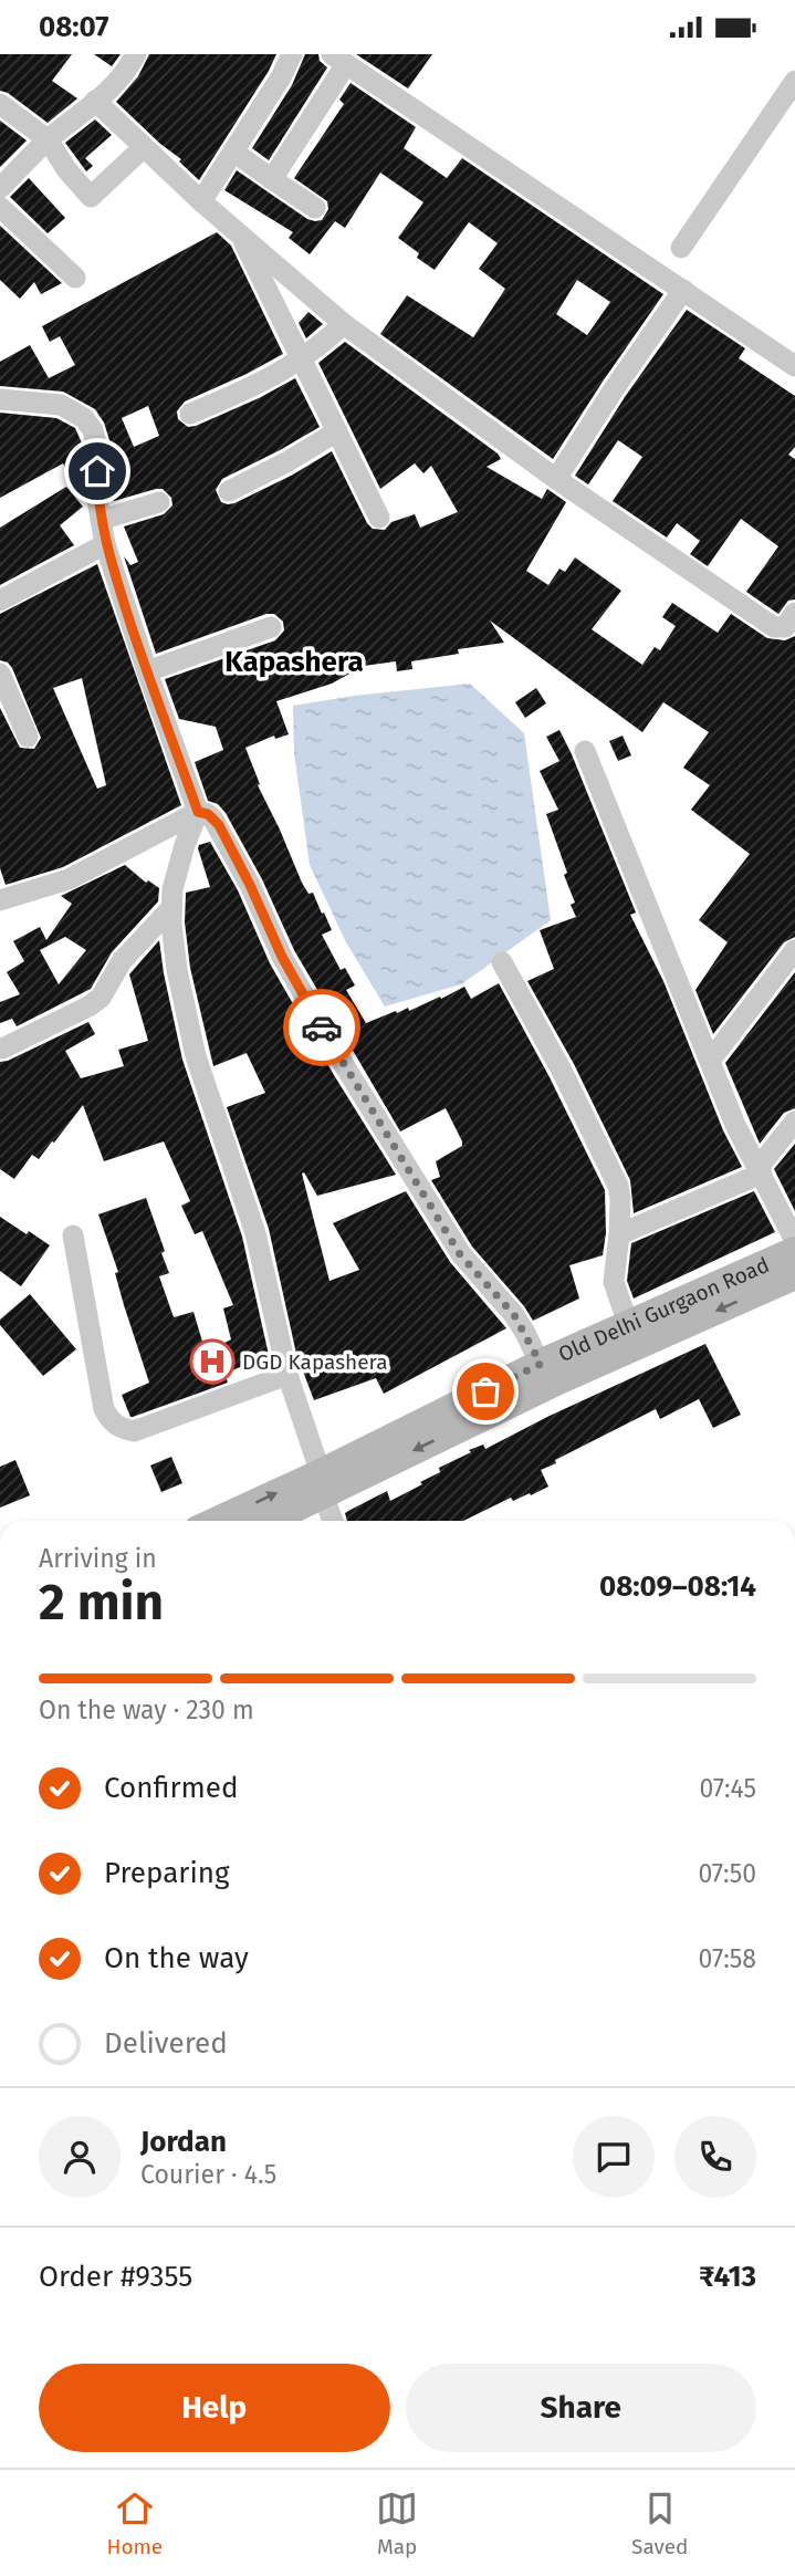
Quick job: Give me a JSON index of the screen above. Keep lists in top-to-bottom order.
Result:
{
  "streets": {
    "main road": ["Old Delhi Gurgaon Road"]
  },
  "districts": ["Kapashera"],
  "places": {
    "hospital": ["DGD Kapashera"]
  },
  "page": {
    "status": "08:07",
    "heading": ["2 min", "Arriving in", "08:09–08:14"],
    "panel": [
      "Jordan",
      "Courier · 4.5",
      "Order #9355",
      "₹413"
    ],
    "bar": "On the way · 230 m",
    "list": [
      ["Confirmed", "07:45"],
      ["Preparing", "07:50"],
      ["On the way", "07:58"],
      "Delivered"
    ],
    "buttons": ["Help", "Share"],
    "tabs": ["Home", "Map", "Saved"]
  }
}
